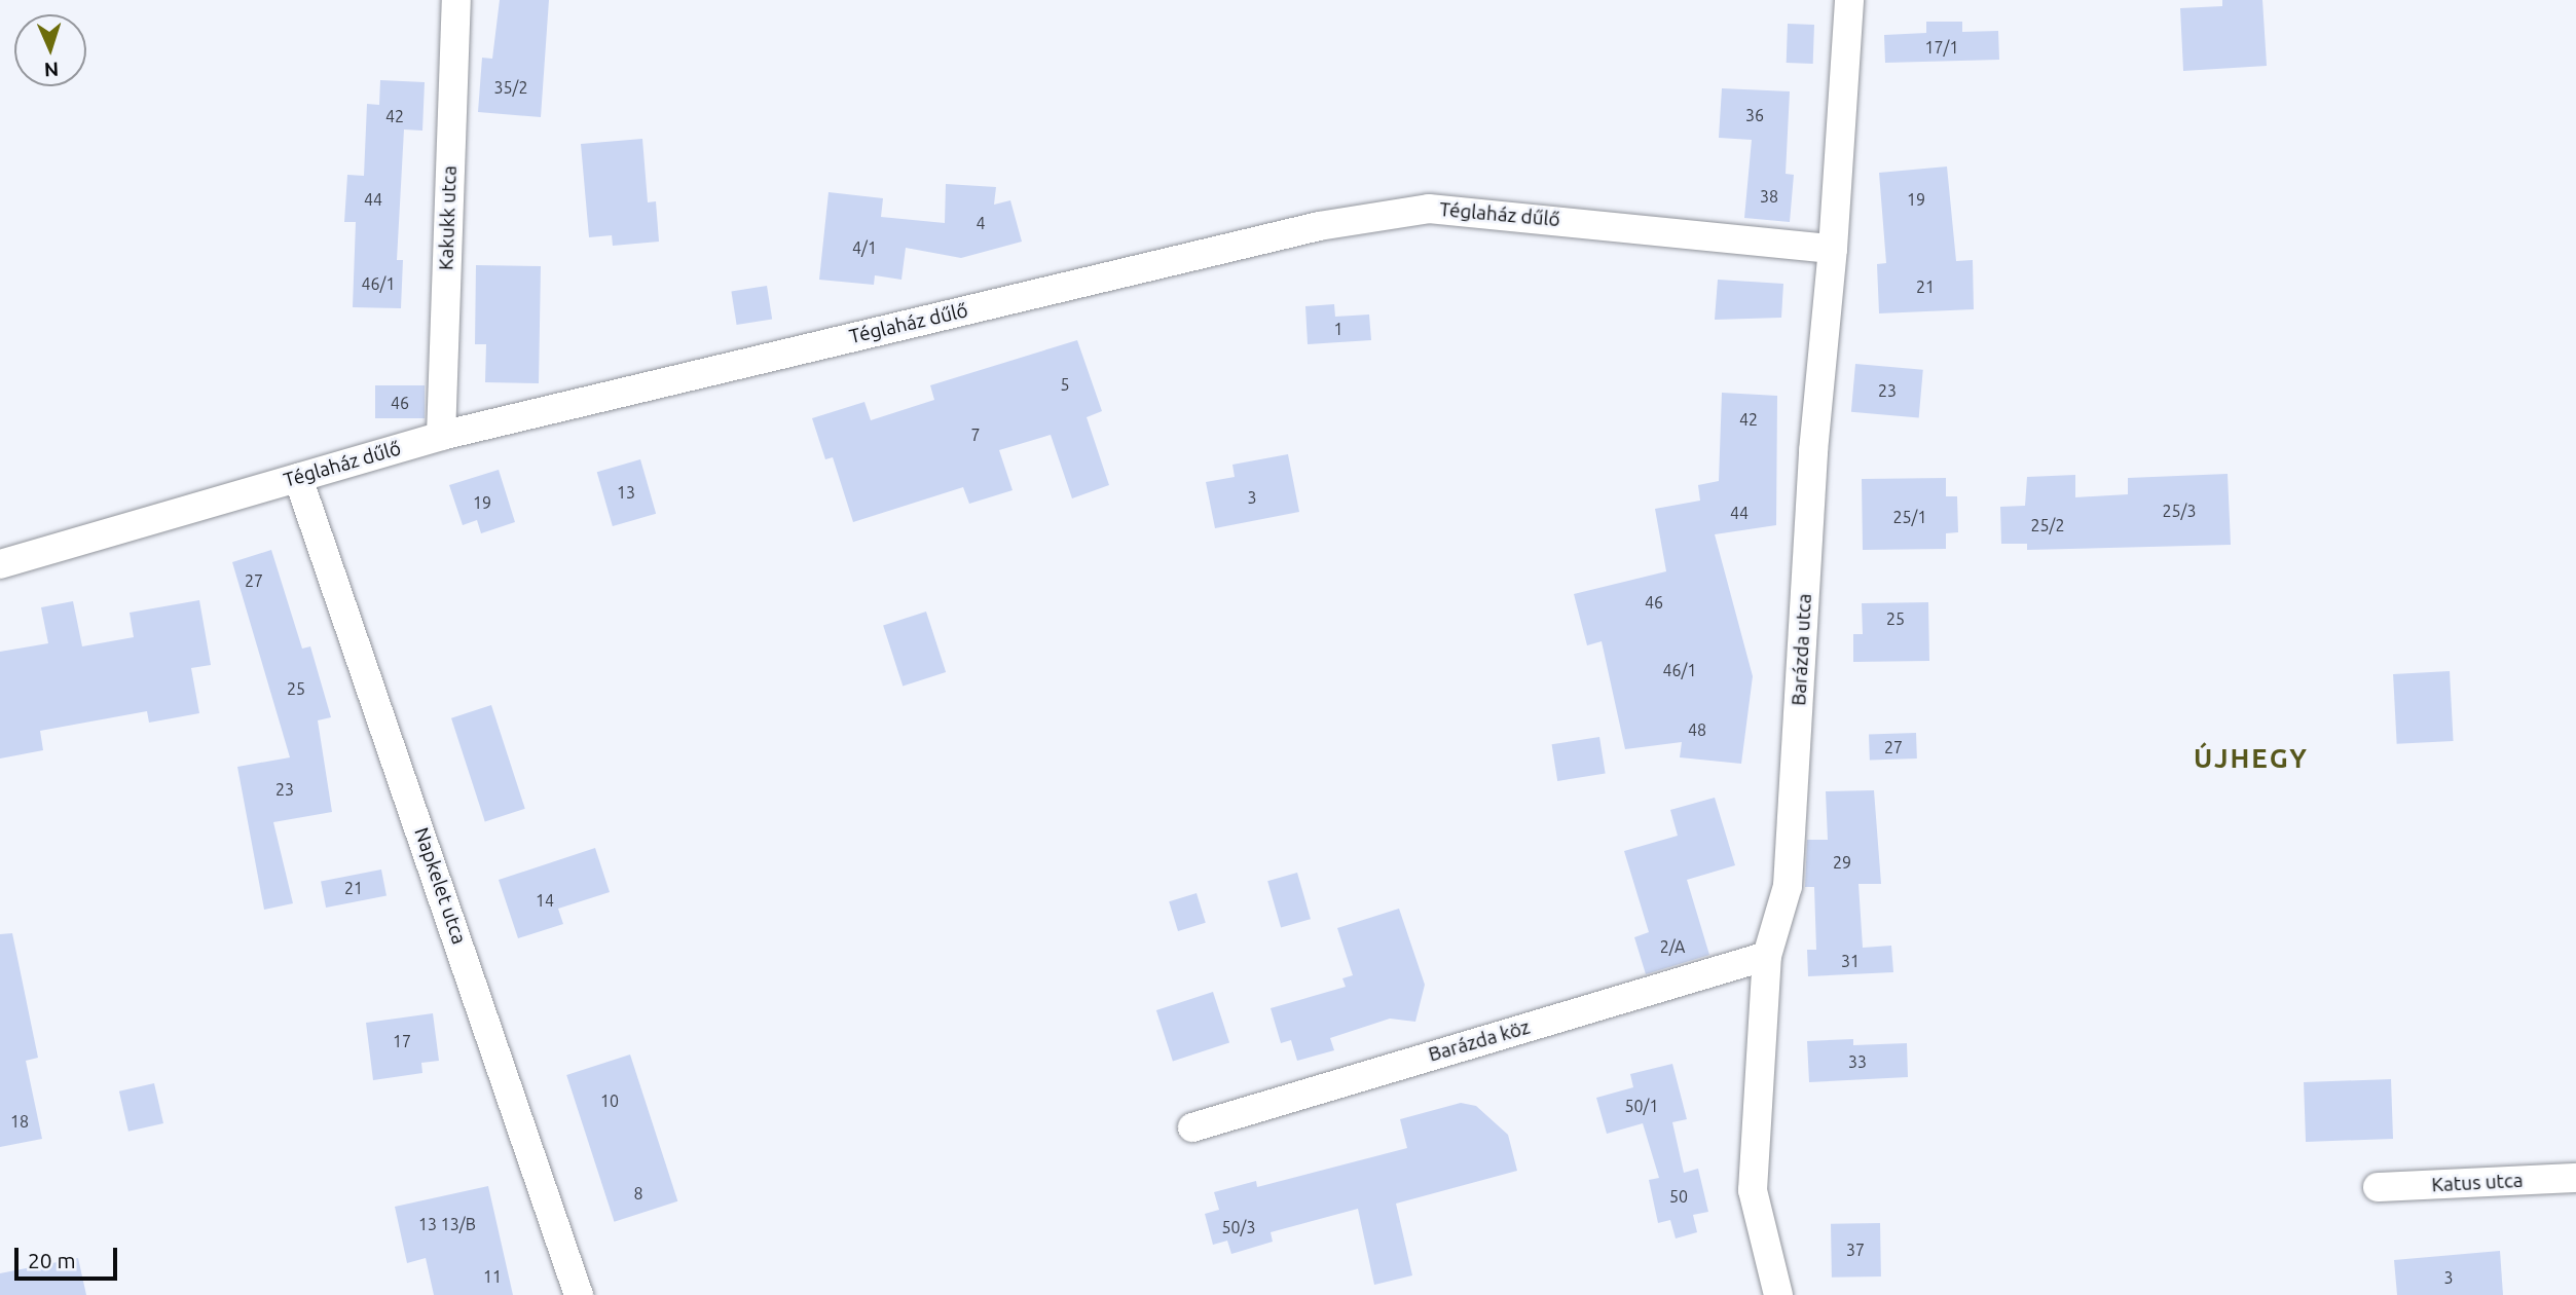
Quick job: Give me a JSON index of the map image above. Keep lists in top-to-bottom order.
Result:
{
  "streets": {
    "street": [
      "Téglaház dűlő",
      "Kakukk utca",
      "Barázda utca",
      "Napkelet utca",
      "Barázda köz",
      "Katus utca"
    ]
  },
  "crossings": [
    ["Téglaház dűlő", "Kakukk utca"],
    ["Téglaház dűlő", "Barázda utca"],
    ["Téglaház dűlő", "Napkelet utca"],
    ["Barázda utca", "Barázda köz"]
  ],
  "districts": ["ÚJHEGY"],
  "house_numbers": [
    "17/1",
    "35/2",
    "36",
    "42",
    "38",
    "44",
    "19",
    "4",
    "4/1",
    "46/1",
    "21",
    "1",
    "5",
    "23",
    "46",
    "42",
    "7",
    "13",
    "3",
    "19",
    "25/3",
    "44",
    "25/1",
    "25/2",
    "27",
    "46",
    "25",
    "46/1",
    "25",
    "48",
    "27",
    "23",
    "29",
    "21",
    "14",
    "2/A",
    "31",
    "17",
    "33",
    "10",
    "50/1",
    "18",
    "8",
    "50",
    "13 13/B",
    "50/3",
    "37",
    "11",
    "3"
  ],
  "scale_bar": "20 m",
  "north": "bottom"
}
